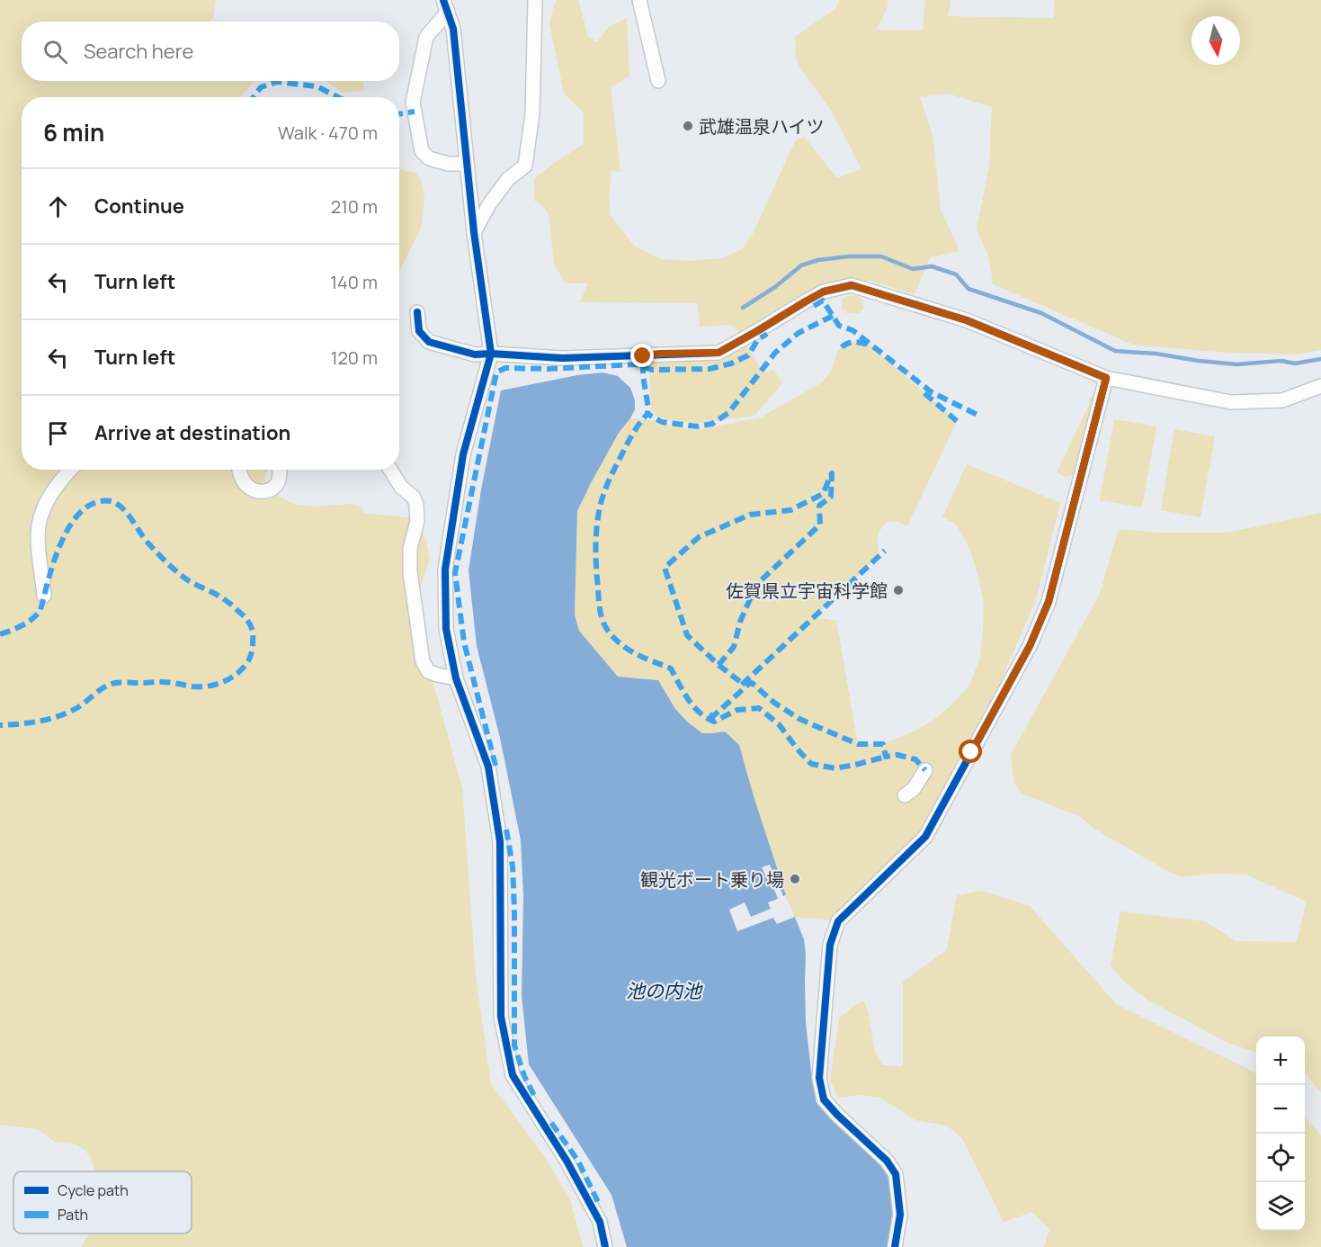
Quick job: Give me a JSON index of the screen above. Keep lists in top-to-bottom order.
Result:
{
  "water": ["池の内池"],
  "places": ["武雄温泉ハイツ", "佐賀県立宇宙科学館", "観光ボート乗り場"],
  "legend": ["Cycle path", "Path"],
  "north": "bottom",
  "page": {
    "search": "Search here",
    "heading": ["6 min", "Walk · 470 m"],
    "list": [
      ["Continue", "210 m"],
      ["Turn left", "140 m"],
      ["Turn left", "120 m"],
      "Arrive at destination"
    ],
    "map_buttons": ["+", "−"]
  }
}
